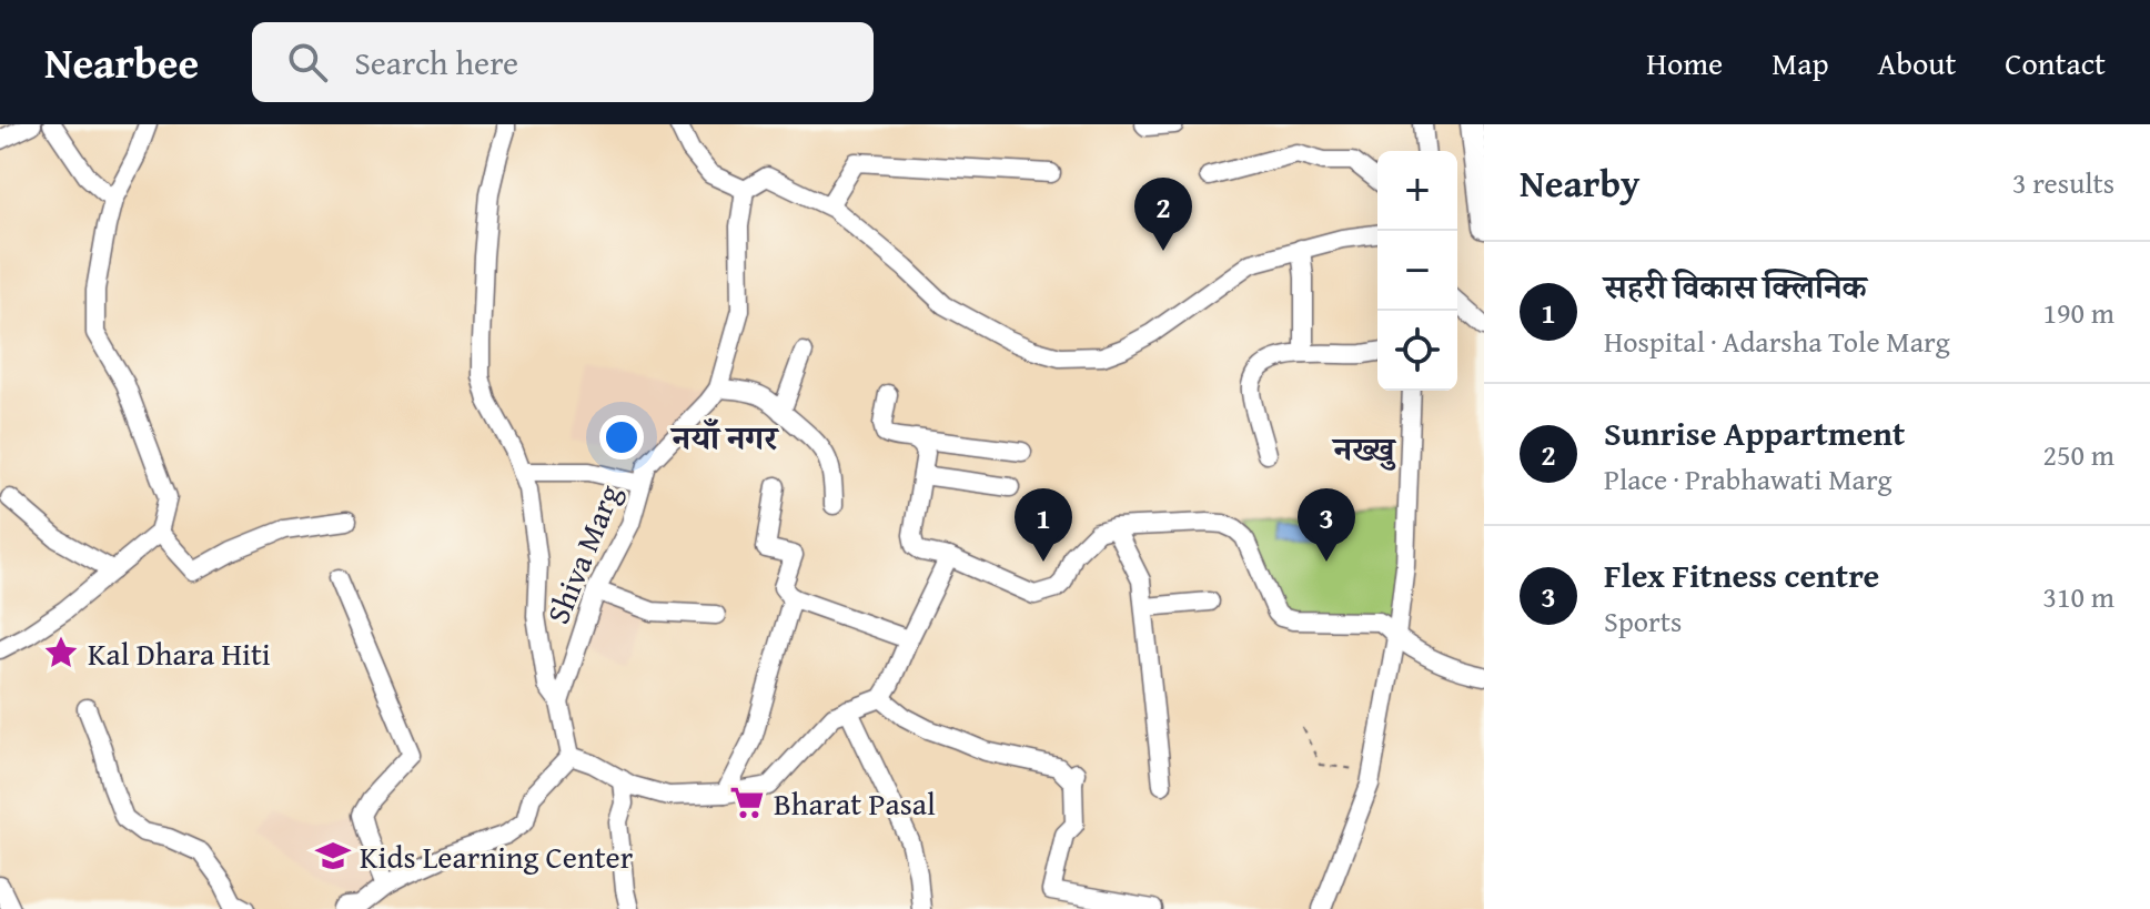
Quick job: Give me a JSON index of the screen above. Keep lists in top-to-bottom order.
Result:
{
  "streets": {
    "street": ["Shiva Marg"]
  },
  "districts": ["नयाँ नगर", "नख्खु"],
  "places": {
    "place": ["Kal Dhara Hiti"],
    "supermarket": ["Bharat Pasal"],
    "school or university": ["Kids Learning Center"]
  },
  "page": {
    "header": "Nearbee",
    "search": "Search here",
    "nav": [
      "Home",
      "Map",
      "About",
      "Contact"
    ],
    "heading": ["Nearby", "3 results"],
    "map_buttons": ["+", "−"],
    "pins": ["2", "1", "3"],
    "list": [
      {
        "mark": "1",
        "name": "सहरी विकास क्लिनिक",
        "note": "Hospital · Adarsha Tole Marg",
        "value": "190 m"
      },
      {
        "mark": "2",
        "name": "Sunrise Appartment",
        "note": "Place · Prabhawati Marg",
        "value": "250 m"
      },
      {
        "mark": "3",
        "name": "Flex Fitness centre",
        "note": "Sports",
        "value": "310 m"
      }
    ]
  }
}
